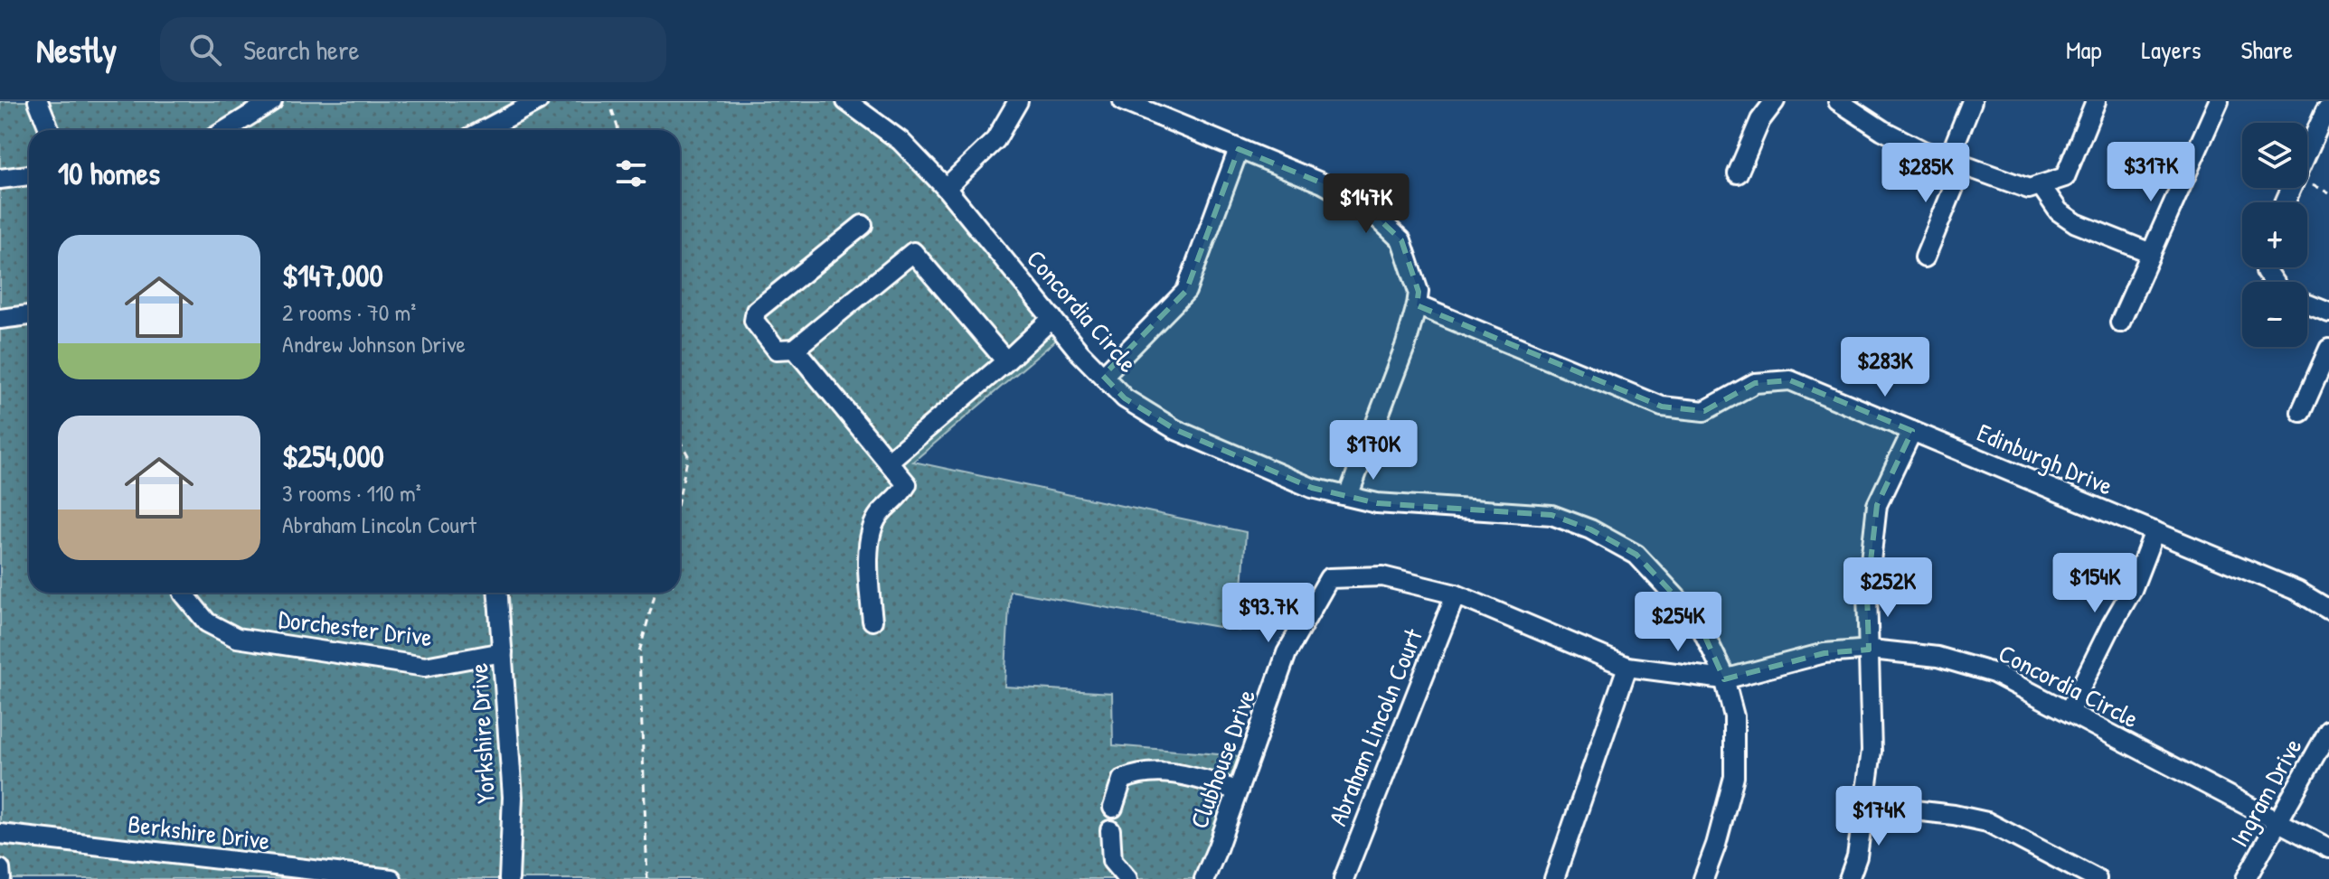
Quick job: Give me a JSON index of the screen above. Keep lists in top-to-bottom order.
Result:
{
  "streets": {
    "street": [
      "Concordia Circle",
      "Edinburgh Drive",
      "Dorchester Drive",
      "Abraham Lincoln Court",
      "Yorkshire Drive",
      "Clubhouse Drive",
      "Ingram Drive",
      "Berkshire Drive"
    ]
  },
  "crossings": [
    ["Concordia Circle", "Ingram Drive"],
    ["Dorchester Drive", "Yorkshire Drive"],
    ["Abraham Lincoln Court", "Clubhouse Drive"]
  ],
  "page": {
    "header": "Nestly",
    "search": "Search here",
    "nav": ["Map", "Layers", "Share"],
    "map_buttons": ["+", "−"],
    "heading": "10 homes",
    "price": [
      "$317K",
      "$285K",
      "$147K",
      "$283K",
      "$170K",
      "$154K",
      "$252K",
      "$93.7K",
      "$254K",
      "$174K"
    ],
    "list": [
      {
        "name": "$147,000",
        "note": "2 rooms · 70 m² · Andrew Johnson Drive"
      },
      {
        "name": "$254,000",
        "note": "3 rooms · 110 m² · Abraham Lincoln Court"
      }
    ]
  }
}
